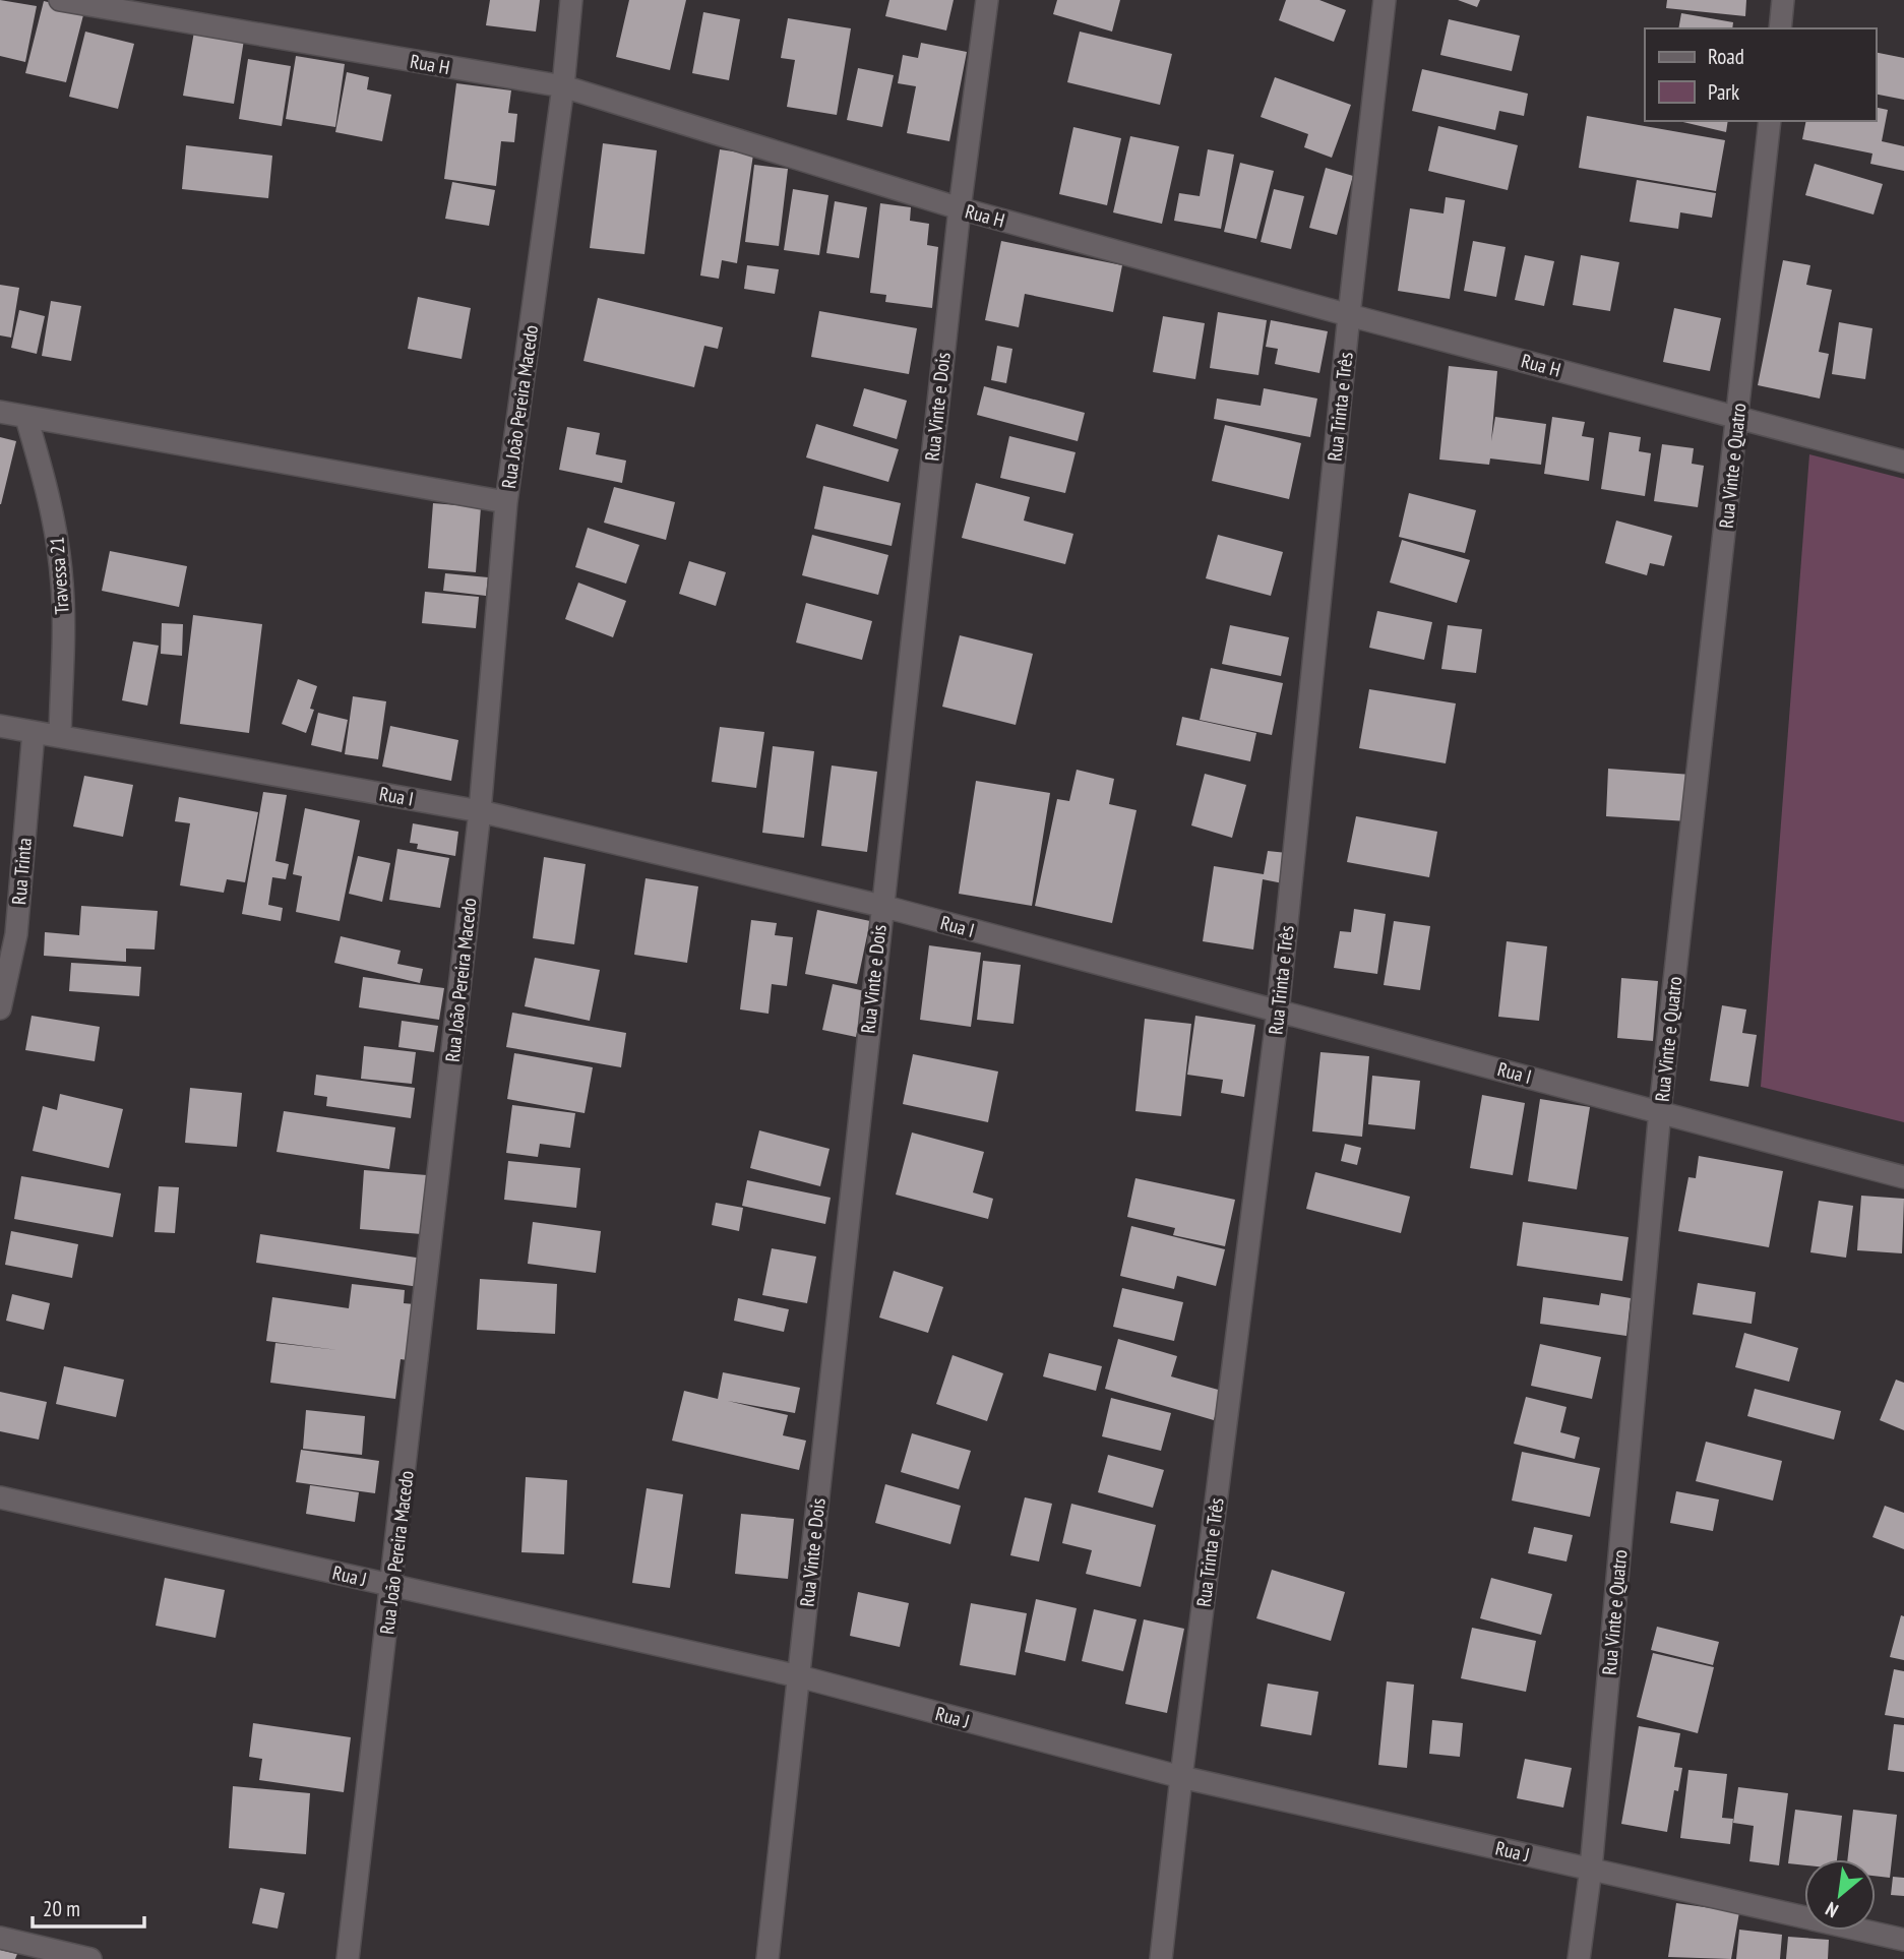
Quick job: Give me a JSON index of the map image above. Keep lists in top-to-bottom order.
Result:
{
  "streets": {
    "street": [
      "Rua H",
      "Rua João Pereira Macedo",
      "Rua Vinte e Dois",
      "Rua Trinta e Três",
      "Rua Vinte e Quatro",
      "Travessa 21",
      "Rua I",
      "Rua Trinta",
      "Rua J"
    ]
  },
  "crossings": [
    ["Rua H", "Rua João Pereira Macedo"],
    ["Rua H", "Rua Vinte e Dois"],
    ["Rua H", "Rua Trinta e Três"],
    ["Rua H", "Rua Vinte e Quatro"],
    ["Rua João Pereira Macedo", "Rua I"],
    ["Rua João Pereira Macedo", "Rua J"],
    ["Rua Vinte e Dois", "Rua I"],
    ["Rua Vinte e Dois", "Rua J"],
    ["Rua Trinta e Três", "Rua I"],
    ["Rua Trinta e Três", "Rua J"],
    ["Rua Vinte e Quatro", "Rua I"],
    ["Rua Vinte e Quatro", "Rua J"],
    ["Travessa 21", "Rua I"],
    ["Rua I", "Rua Trinta"]
  ],
  "legend": ["Road", "Park"],
  "scale_bar": "20 m",
  "north": "bottom left"
}
